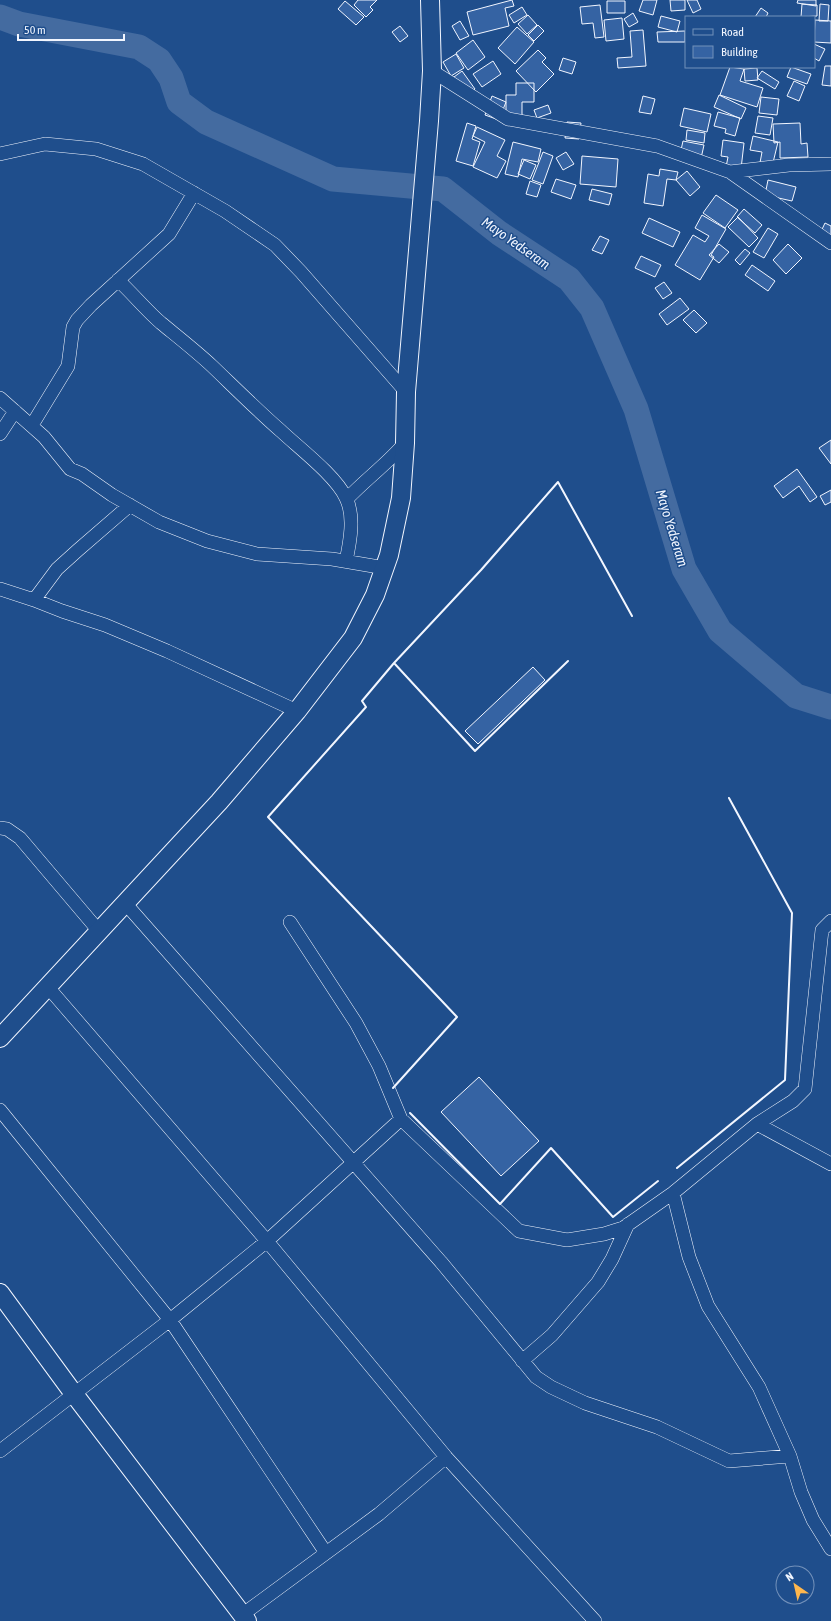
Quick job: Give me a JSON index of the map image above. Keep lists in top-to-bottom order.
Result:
{
  "water": ["Mayo Yedseram"],
  "legend": ["Road", "Building"],
  "scale_bar": "50 m",
  "north": "top left"
}
